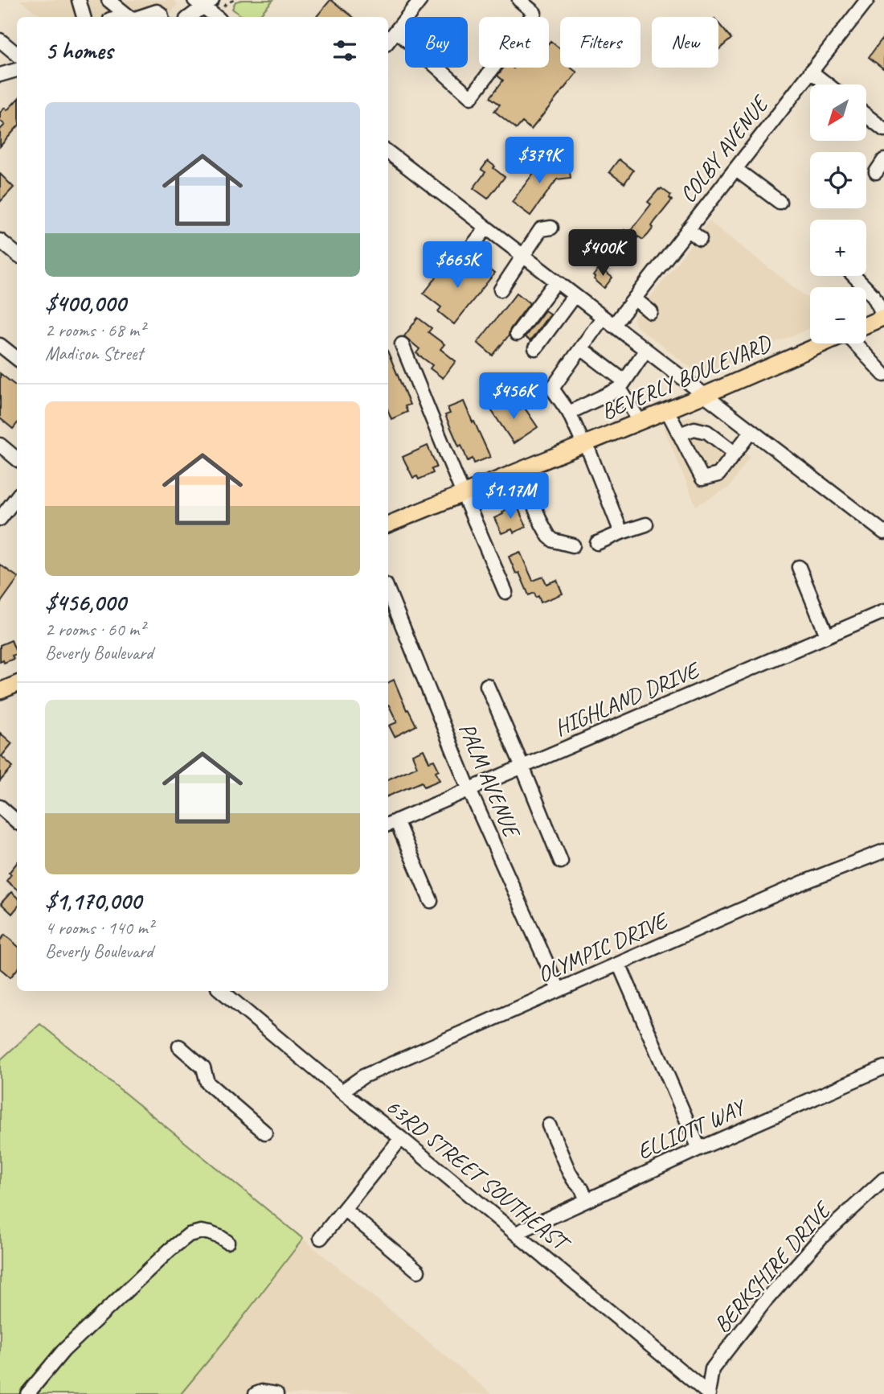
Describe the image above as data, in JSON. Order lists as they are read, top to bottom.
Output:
{
  "streets": {
    "main road": ["BEVERLY BOULEVARD"],
    "street": [
      "COLBY AVENUE",
      "HIGHLAND DRIVE",
      "PALM AVENUE",
      "OLYMPIC DRIVE",
      "ELLIOTT WAY",
      "63RD STREET SOUTHEAST",
      "BERKSHIRE DRIVE"
    ]
  },
  "crossings": [
    ["HIGHLAND DRIVE", "PALM AVENUE"],
    ["PALM AVENUE", "OLYMPIC DRIVE"],
    ["OLYMPIC DRIVE", "63RD STREET SOUTHEAST"],
    ["ELLIOTT WAY", "63RD STREET SOUTHEAST"],
    ["63RD STREET SOUTHEAST", "BERKSHIRE DRIVE"]
  ],
  "north": "bottom left",
  "page": {
    "chip": [
      "Buy",
      "Rent",
      "Filters",
      "New"
    ],
    "heading": "5 homes",
    "map_buttons": ["+", "−"],
    "list": [
      {
        "name": "$400,000",
        "note": "2 rooms · 68 m² · Madison Street"
      },
      {
        "name": "$456,000",
        "note": "2 rooms · 60 m² · Beverly Boulevard"
      },
      {
        "name": "$1,170,000",
        "note": "4 rooms · 140 m² · Beverly Boulevard"
      }
    ],
    "price": [
      "$379K",
      "$400K",
      "$665K",
      "$456K",
      "$1.17M"
    ]
  }
}
